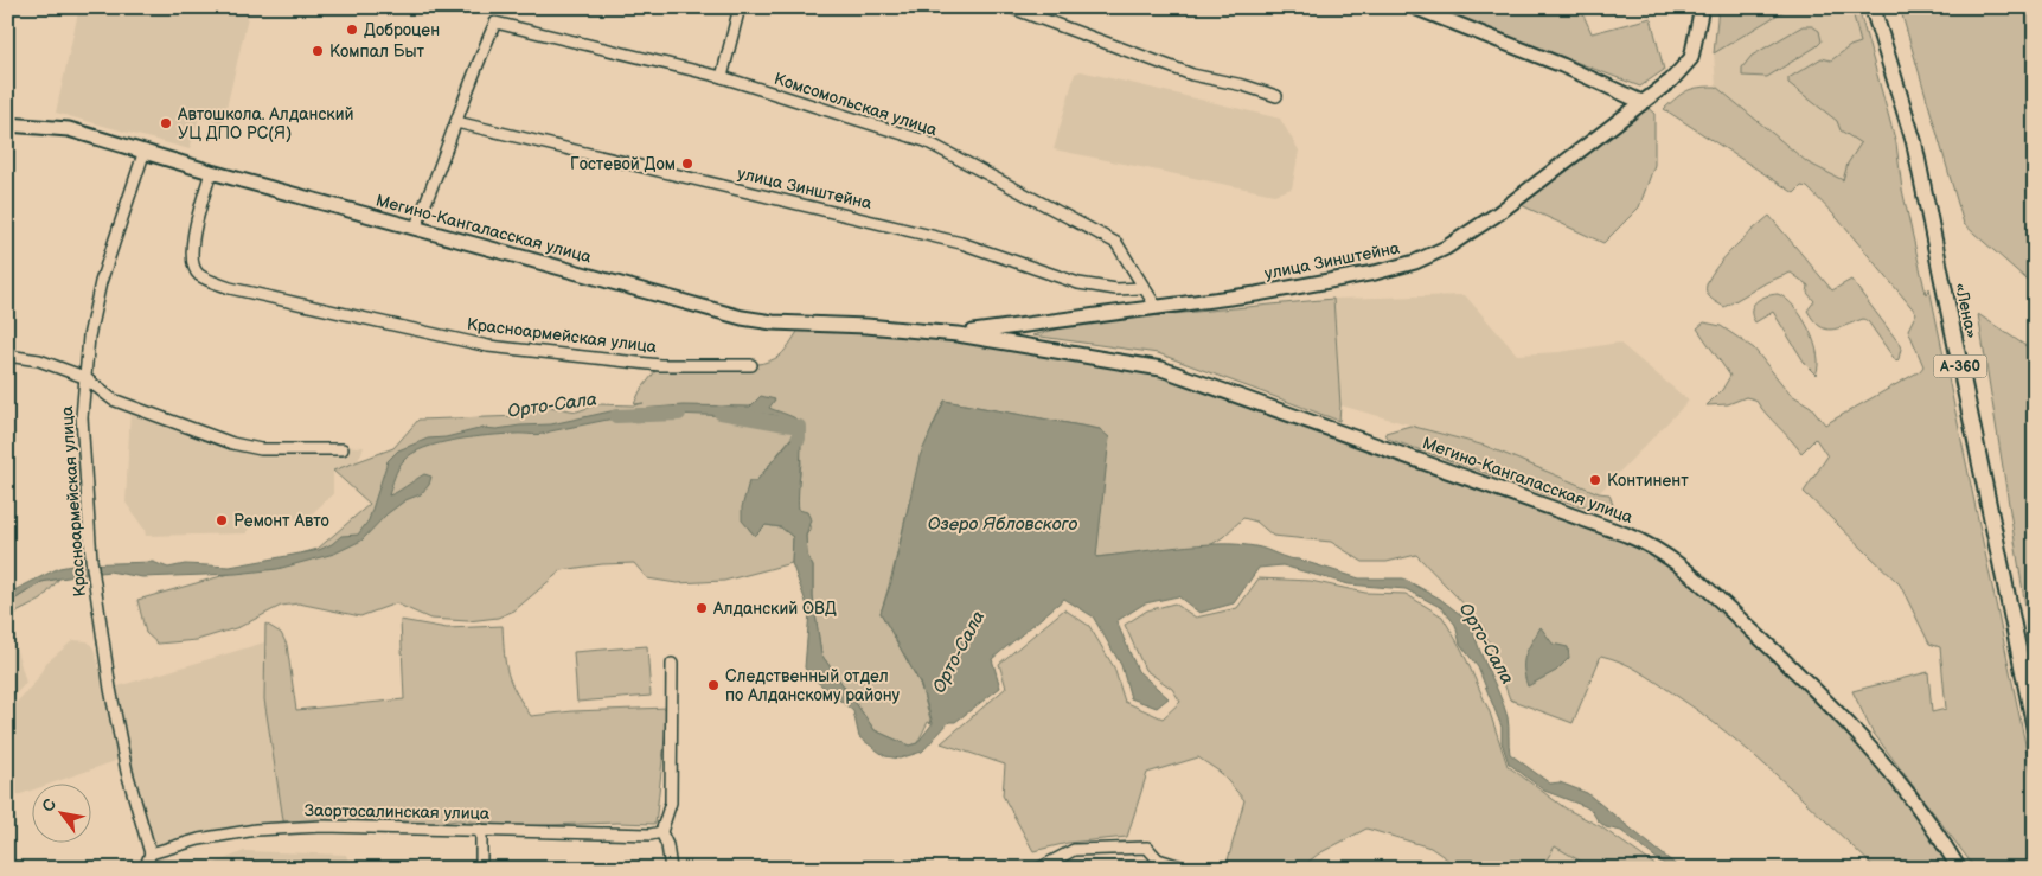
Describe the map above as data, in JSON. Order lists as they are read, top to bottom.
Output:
{
  "streets": {
    "highway": ["«Лена»", "А-360"],
    "main road": ["улица Зинштейна", "Мегино-Кангаласская улица"],
    "street": ["Комсомольская улица", "Красноармейская улица", "Заортосалинская улица"]
  },
  "crossings": [
    ["Комсомольская улица", "улица Зинштейна"],
    ["Комсомольская улица", "Мегино-Кангаласская улица"],
    ["улица Зинштейна", "Мегино-Кангаласская улица"],
    ["Мегино-Кангаласская улица", "Красноармейская улица"],
    ["Красноармейская улица", "Заортосалинская улица"]
  ],
  "water": ["Орто-Сала", "Озеро Ябловского"],
  "places": [
    "Доброцен",
    "Компал Быт",
    "Автошкола. Алданский УЦ ДПО РС(Я)",
    "Гостевой Дом",
    "Континент",
    "Ремонт Авто",
    "Алданский ОВД",
    "Следственный отдел по Алданскому району"
  ],
  "north": "top left"
}
